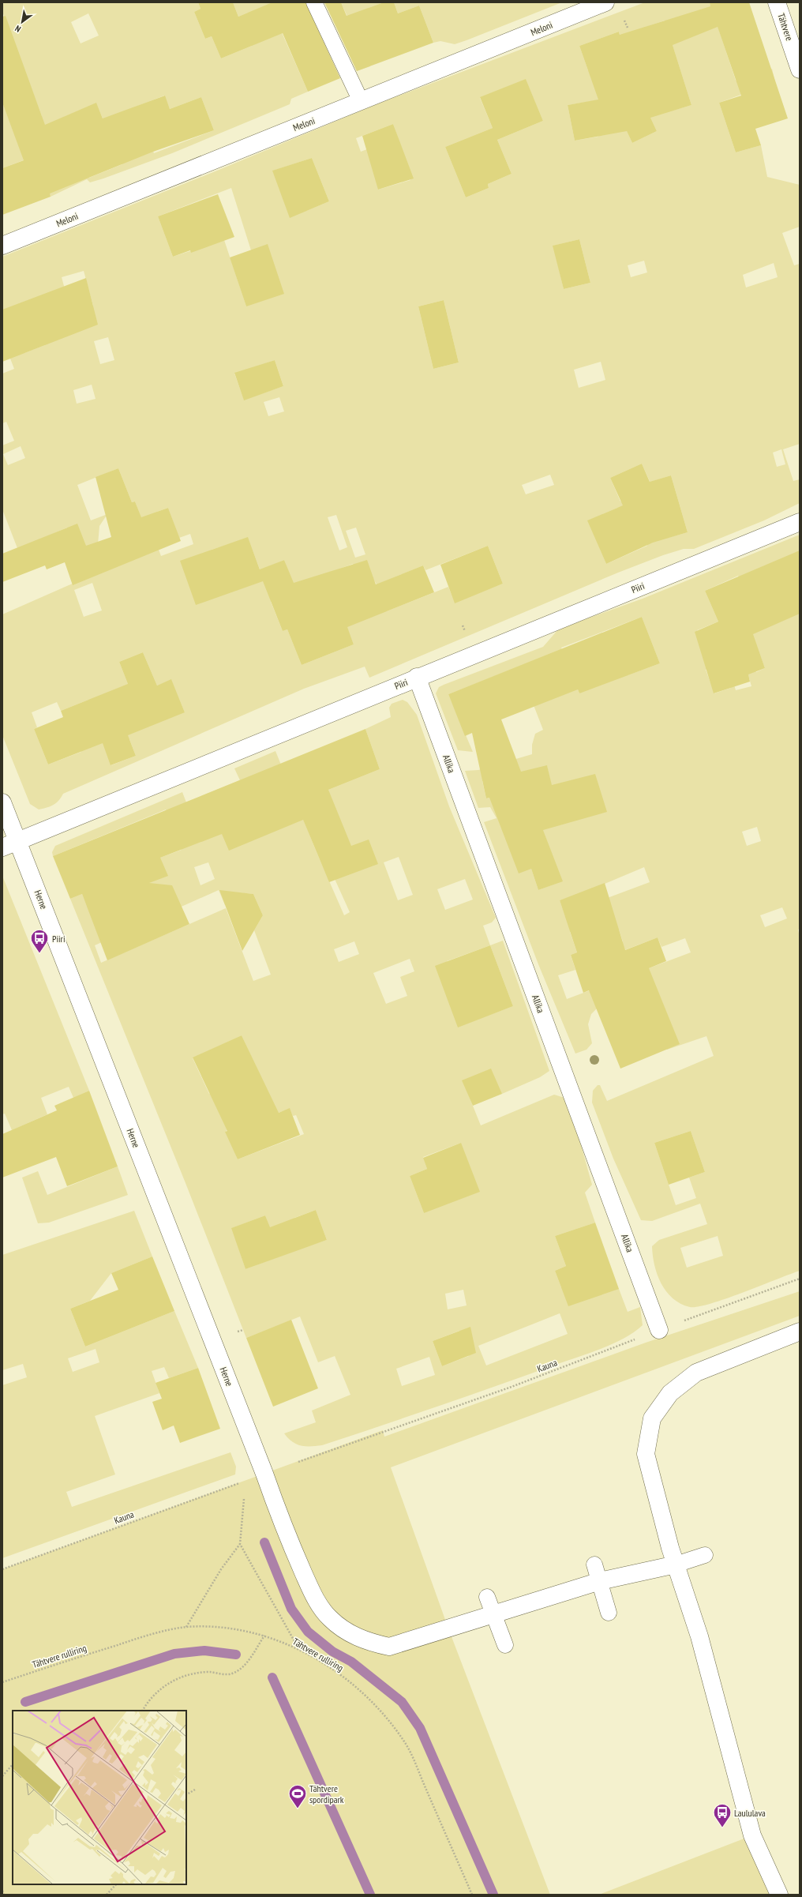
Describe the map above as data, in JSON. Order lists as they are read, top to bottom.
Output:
{
  "streets": {
    "street": [
      "Tähtvere",
      "Meloni",
      "Piiri",
      "Allika",
      "Herne"
    ],
    "path": ["Kauna", "Tähtvere rulliring"]
  },
  "crossings": [
    ["Piiri", "Allika"],
    ["Piiri", "Herne"],
    ["Allika", "Kauna"]
  ],
  "places": {
    "bus stop": ["Piiri", "Laululava"],
    "sports": ["Tähtvere spordipark"]
  },
  "north": "bottom left"
}
